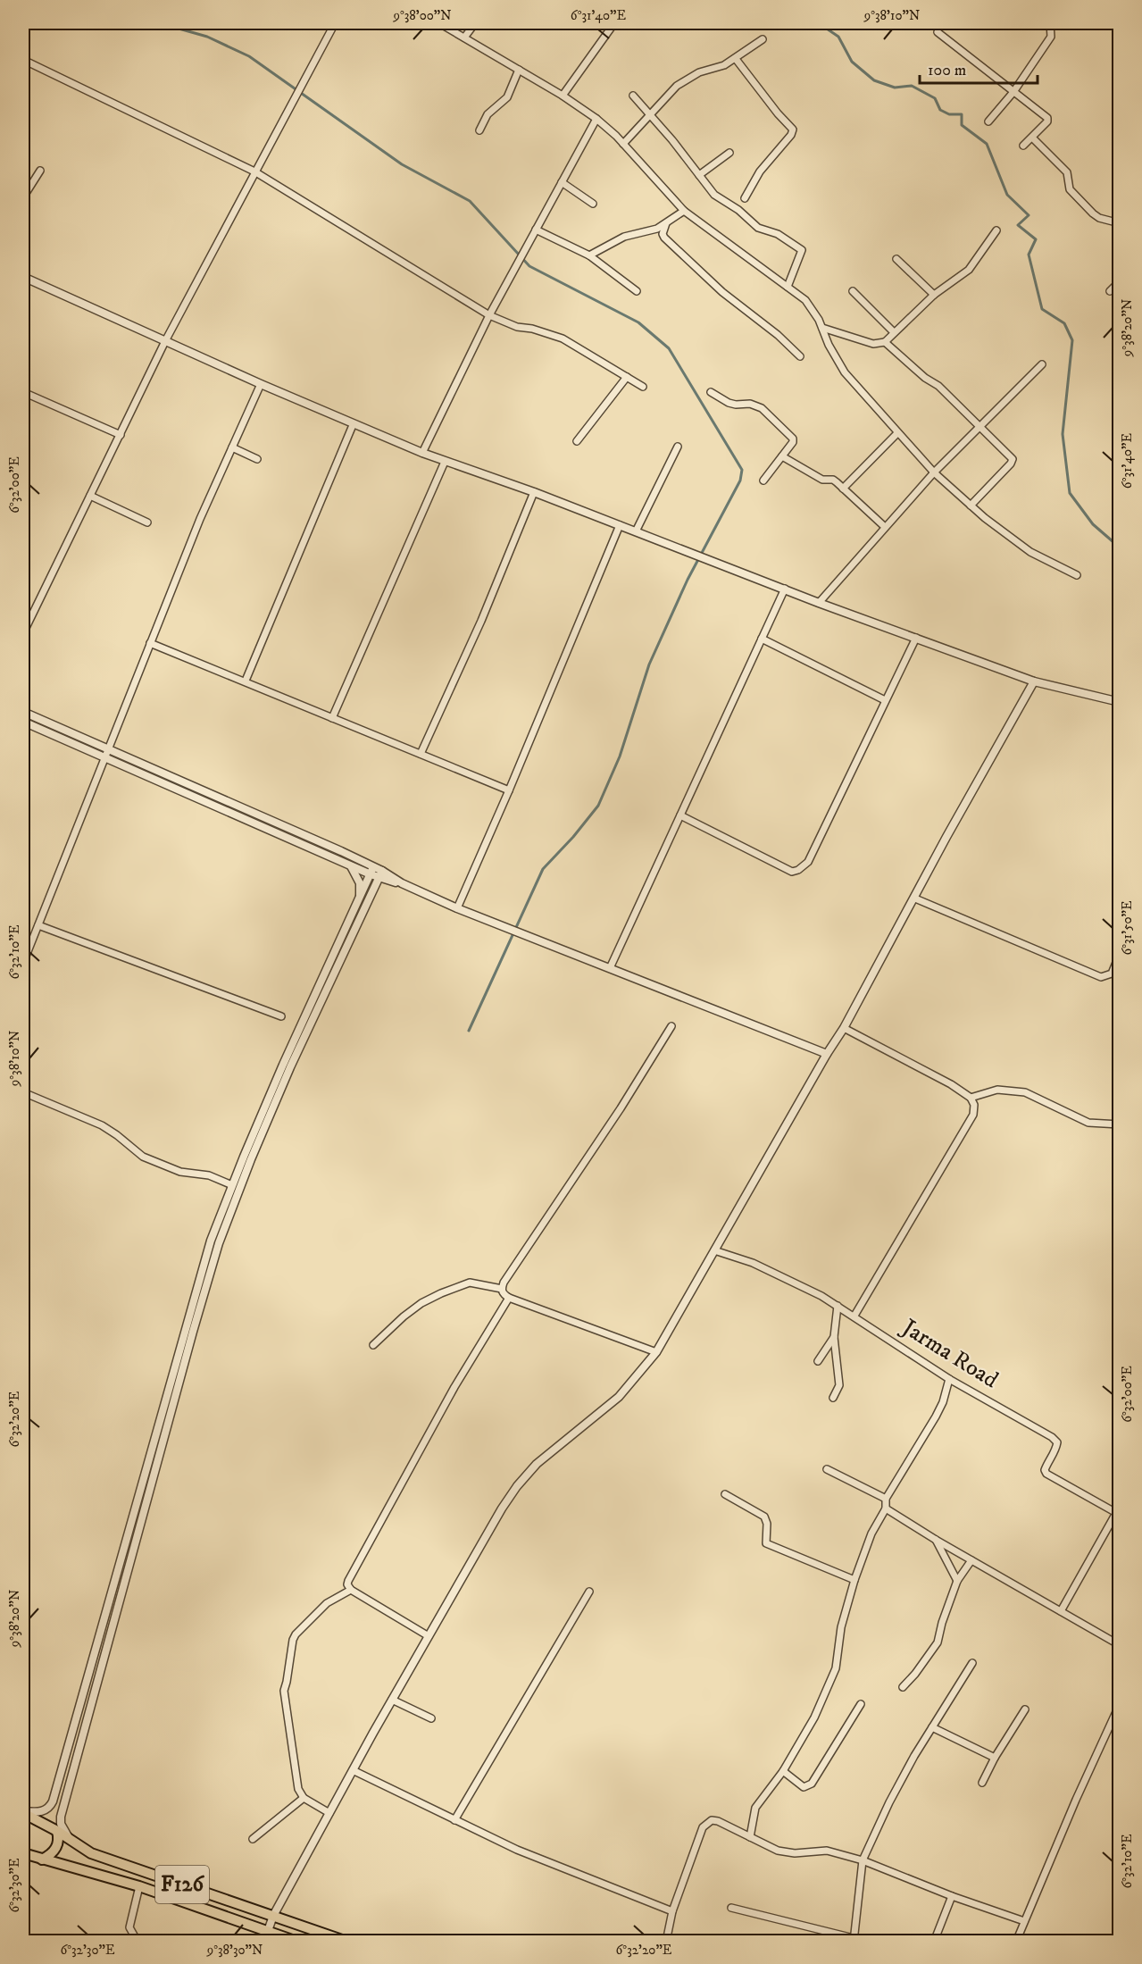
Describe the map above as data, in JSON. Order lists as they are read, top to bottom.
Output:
{
  "streets": {
    "main road": ["F126"],
    "street": ["Jarma Road"]
  },
  "scale_bar": "100 m",
  "coordinates": [
    "9°38'00\"N",
    "6°31'40\"E",
    "9°38'10\"N",
    "9°38'20\"N",
    "6°32'00\"E",
    "6°31'50\"E",
    "6°32'10\"E",
    "6°32'20\"E",
    "6°32'30\"E",
    "9°38'30\"N"
  ]
}
